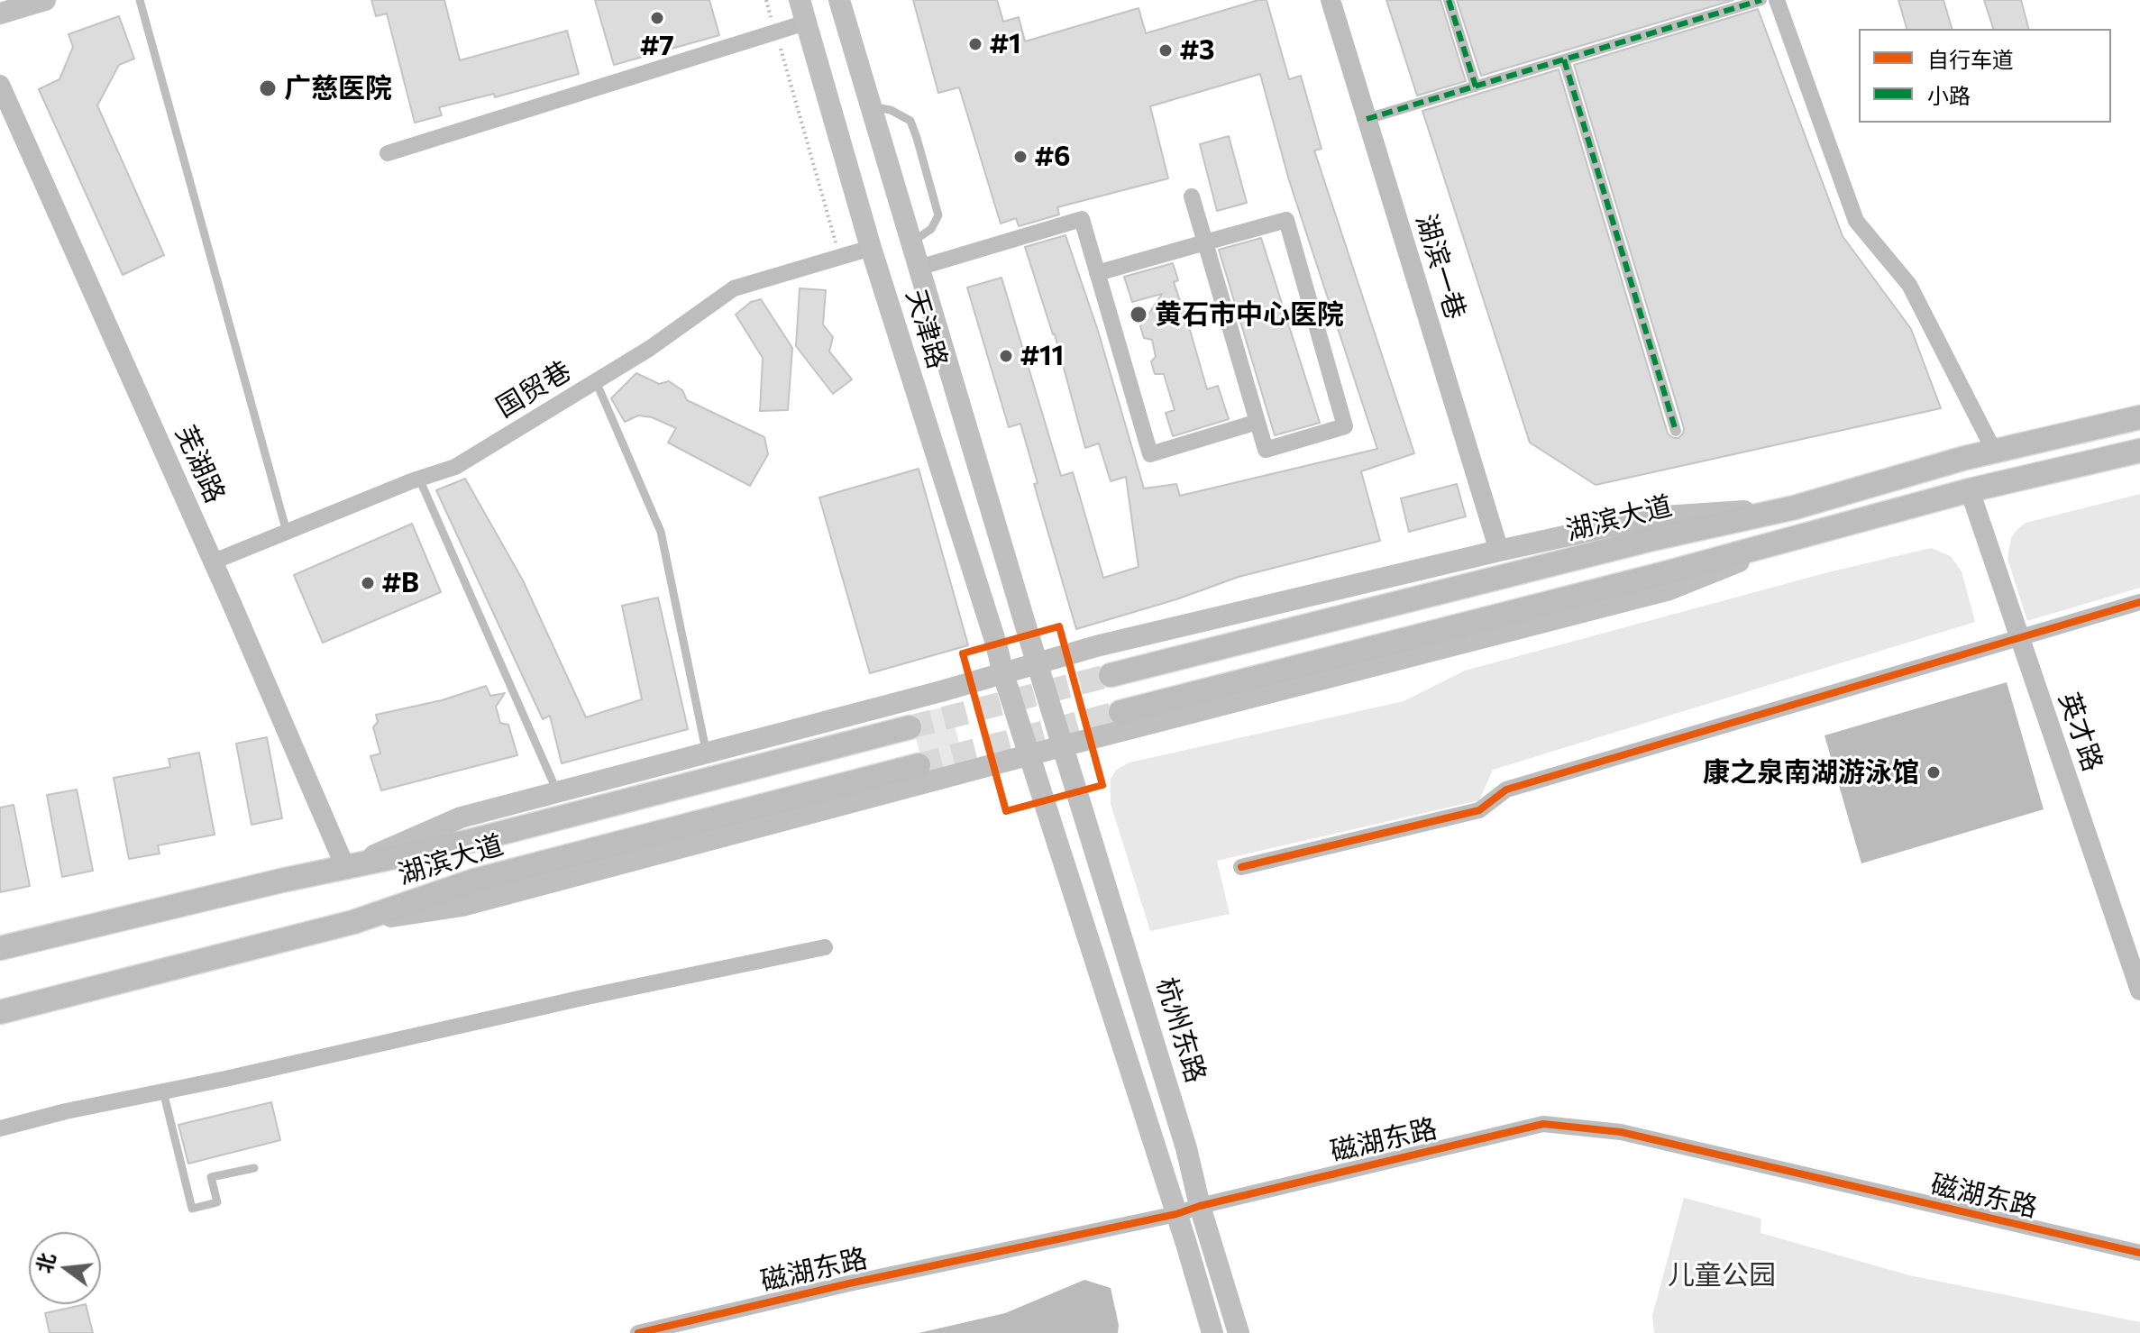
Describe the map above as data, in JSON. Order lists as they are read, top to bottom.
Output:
{
  "streets": {
    "main road": ["天津路", "湖滨大道", "杭州东路"],
    "street": [
      "湖滨一巷",
      "国贸巷",
      "芜湖路",
      "英才路",
      "磁湖东路"
    ]
  },
  "crossings": [
    ["天津路", "国贸巷"],
    ["天津路", "杭州东路"],
    ["国贸巷", "芜湖路"],
    ["芜湖路", "湖滨大道"],
    ["杭州东路", "磁湖东路"]
  ],
  "parks": ["儿童公园"],
  "places": [
    "#7",
    "#1",
    "#3",
    "广慈医院",
    "#6",
    "黄石市中心医院",
    "#11",
    "#B",
    "康之泉南湖游泳馆"
  ],
  "legend": ["自行车道", "小路"],
  "north": "left"
}
